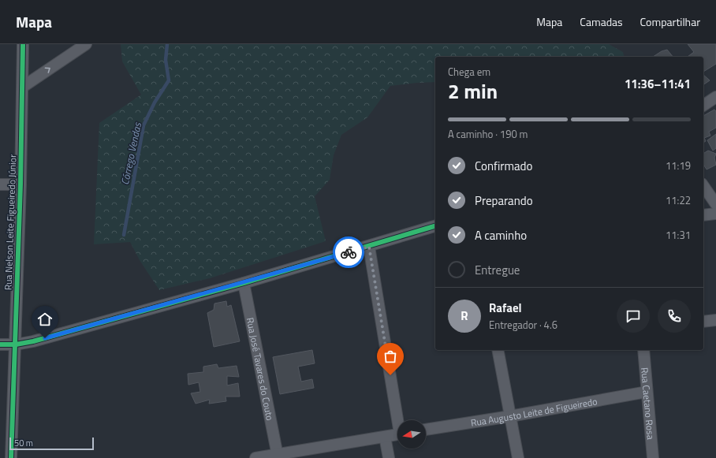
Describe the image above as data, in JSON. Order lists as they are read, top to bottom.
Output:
{
  "streets": {
    "street": [
      "Rua Nelson Leite Figueiredo Júnior",
      "Rua José Tavares do Couto",
      "Rua Caetano Rosa",
      "Rua Augusto Leite de Figueiredo"
    ]
  },
  "crossings": [
    ["Rua Caetano Rosa", "Rua Augusto Leite de Figueiredo"]
  ],
  "water": ["Córrego Vendas"],
  "scale_bar": "50 m",
  "north": "left",
  "page": {
    "header": "Mapa",
    "nav": ["Mapa", "Camadas", "Compartilhar"],
    "heading": ["2 min", "Chega em", "11:36–11:41"],
    "panel": ["Rafael", "Entregador · 4.6"],
    "bar": "A caminho · 190 m",
    "list": [
      ["Confirmado", "11:19"],
      ["Preparando", "11:22"],
      ["A caminho", "11:31"],
      "Entregue"
    ],
    "round": "R",
    "scale": "50 m"
  }
}
